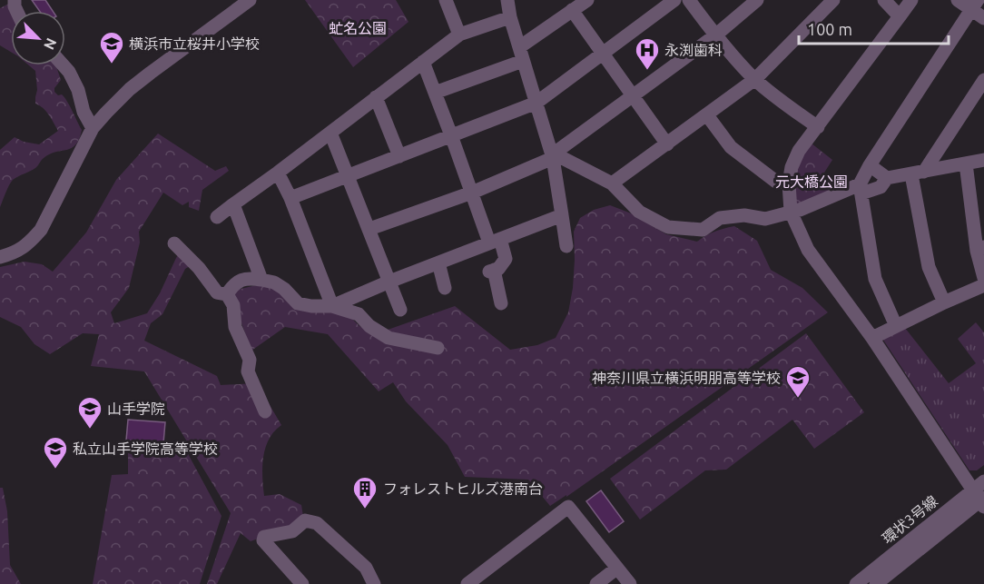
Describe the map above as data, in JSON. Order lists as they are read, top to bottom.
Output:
{
  "streets": {
    "street": ["環状3号線"]
  },
  "parks": ["虻名公園", "元大橋公園"],
  "places": {
    "school or university": [
      "横浜市立桜井小学校",
      "神奈川県立横浜明朋高等学校",
      "山手学院",
      "私立山手学院高等学校"
    ],
    "hospital": ["永渕歯科"],
    "building": ["フォレストヒルズ港南台"]
  },
  "scale_bar": "100 m",
  "north": "bottom right"
}
